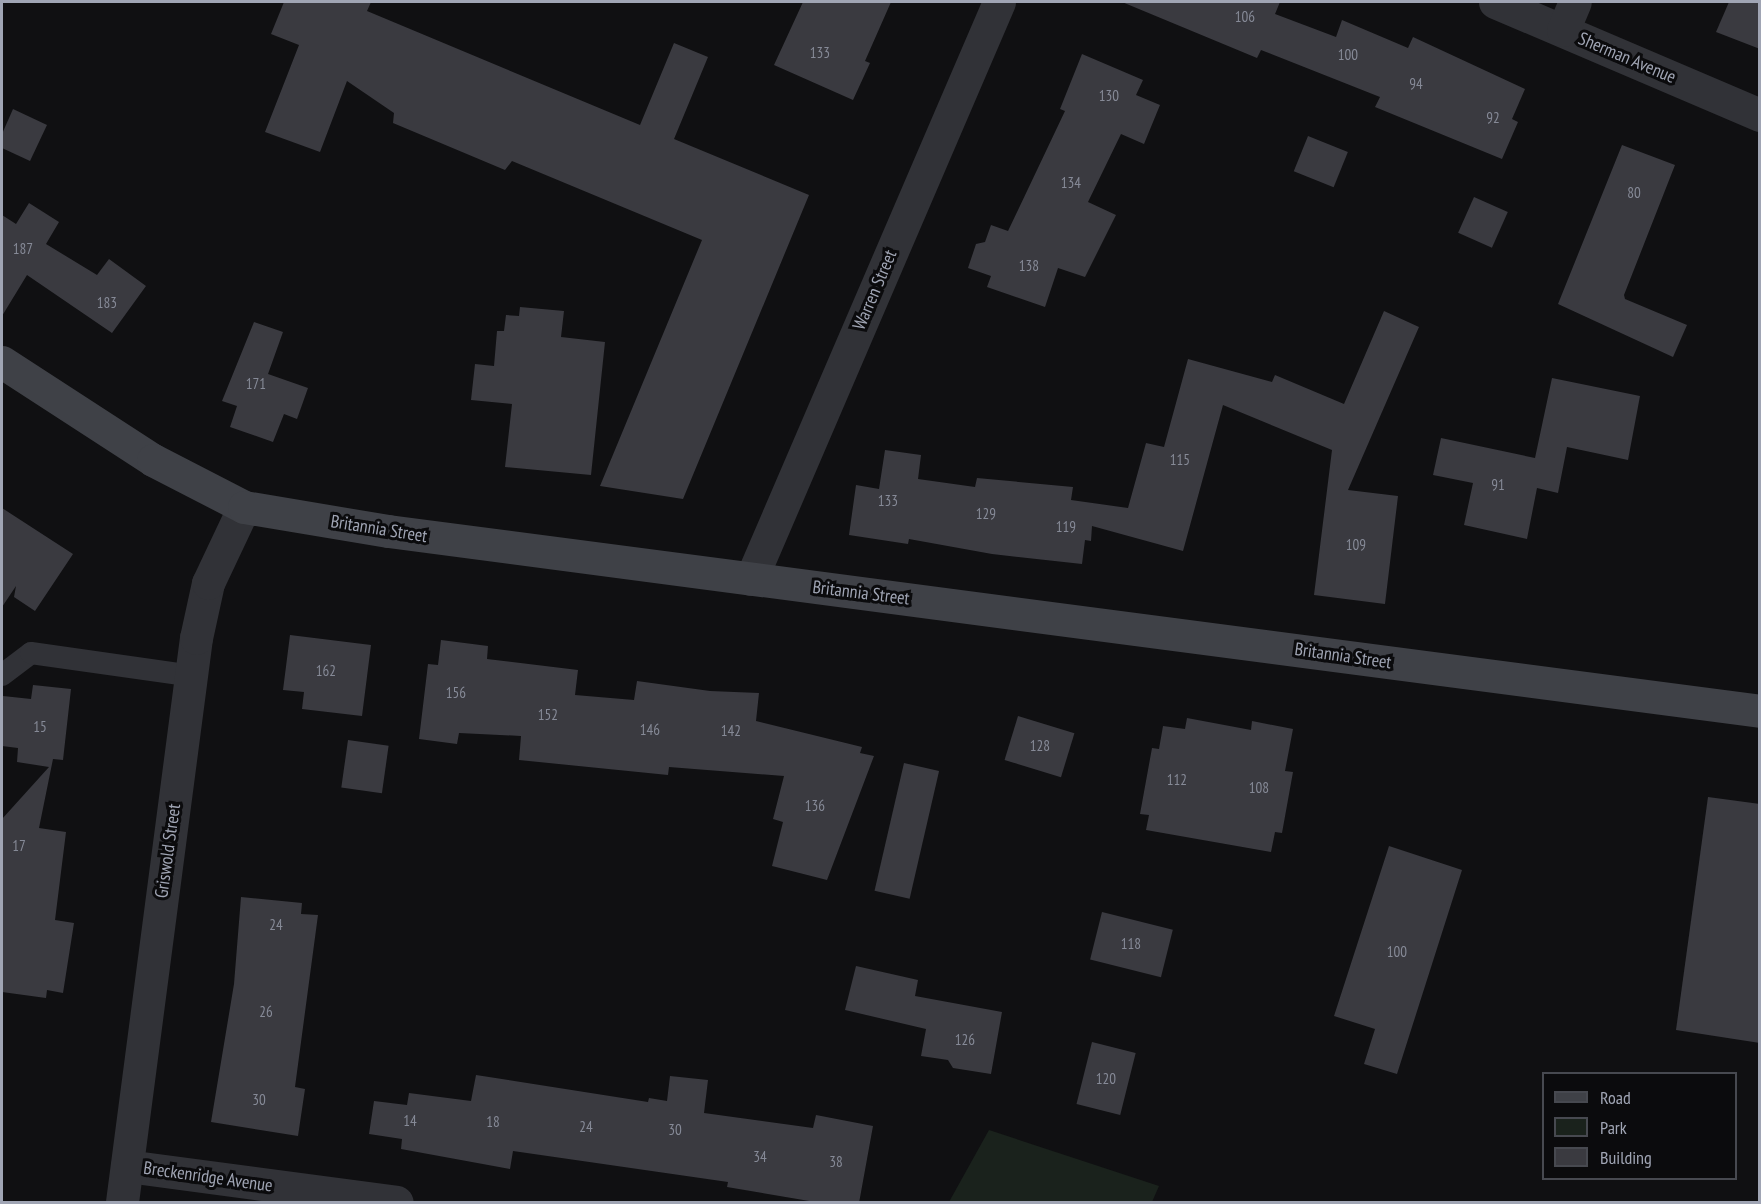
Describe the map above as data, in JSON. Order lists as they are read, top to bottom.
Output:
{
  "streets": {
    "main road": ["Britannia Street"],
    "street": [
      "Sherman Avenue",
      "Warren Street",
      "Griswold Street",
      "Breckenridge Avenue"
    ]
  },
  "crossings": [
    ["Warren Street", "Britannia Street"],
    ["Britannia Street", "Griswold Street"],
    ["Griswold Street", "Breckenridge Avenue"]
  ],
  "house_numbers": [
    "106",
    "133",
    "100",
    "94",
    "130",
    "92",
    "134",
    "80",
    "187",
    "138",
    "183",
    "171",
    "115",
    "91",
    "133",
    "129",
    "119",
    "109",
    "162",
    "156",
    "152",
    "15",
    "146",
    "142",
    "128",
    "112",
    "108",
    "136",
    "17",
    "24",
    "118",
    "100",
    "26",
    "126",
    "120",
    "30",
    "14",
    "18",
    "24",
    "30",
    "34",
    "38"
  ],
  "legend": ["Road", "Park", "Building"]
}
